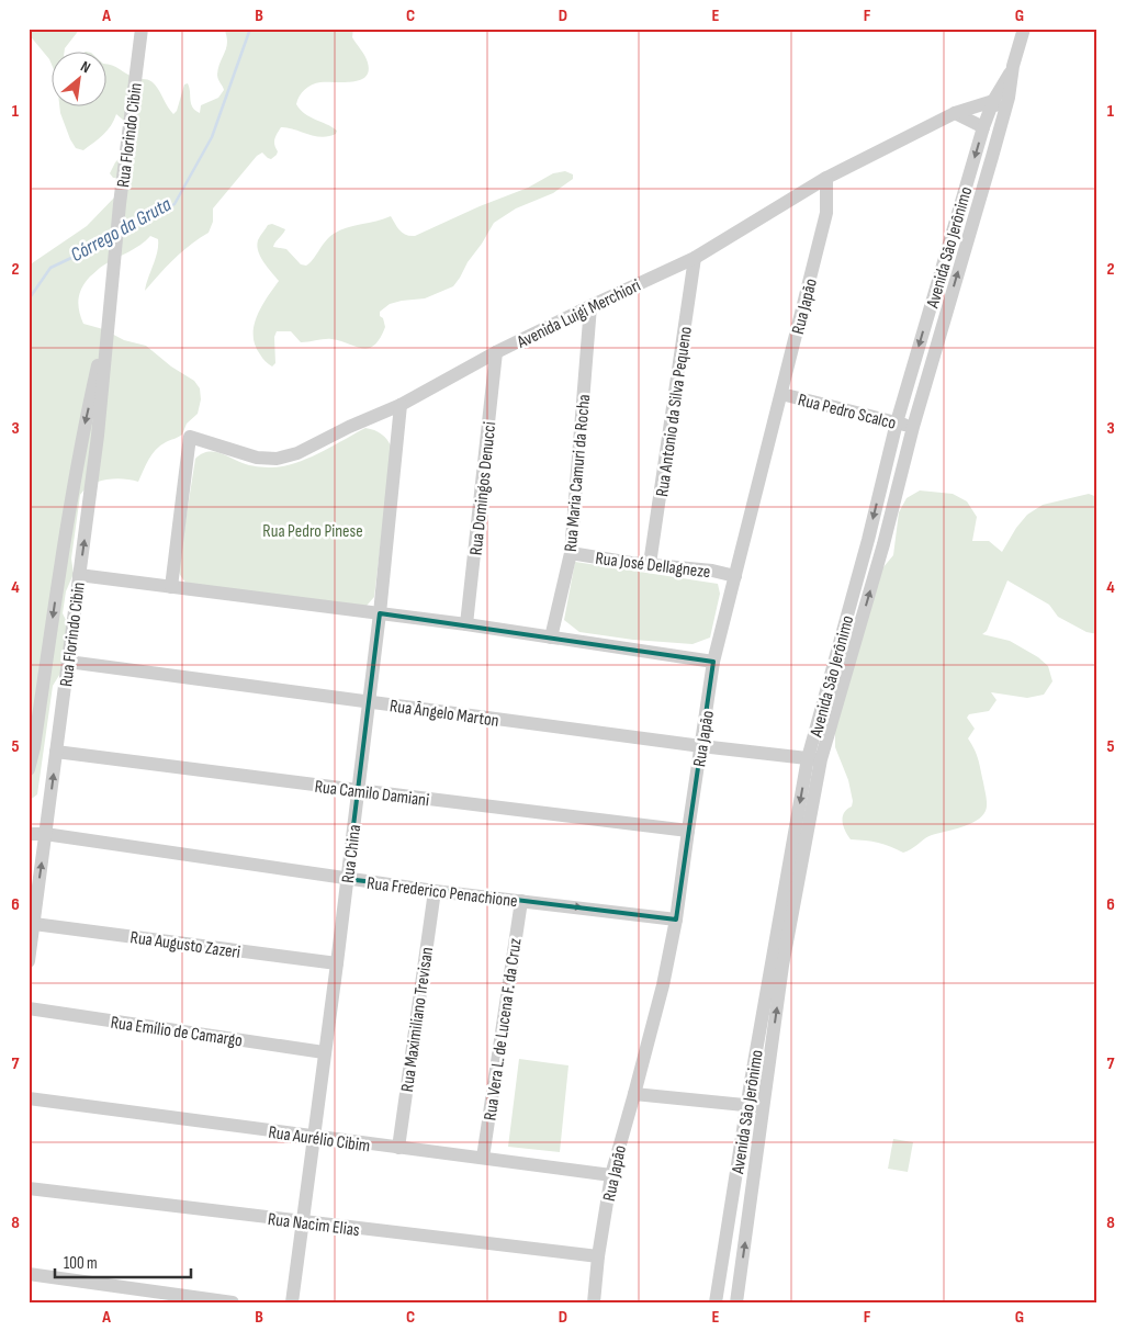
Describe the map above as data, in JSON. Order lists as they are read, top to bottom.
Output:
{
  "streets": {
    "street": [
      "Rua Florindo Cibin",
      "Avenida São Jerônimo",
      "Rua Japão",
      "Avenida Luigi Merchiori",
      "Rua Pedro Scalco",
      "Rua Antonio da Silva Pequeno",
      "Rua Maria Camuri da Rocha",
      "Rua Domingos Denucci",
      "Rua José Dellagneze",
      "Rua Ângelo Marton",
      "Rua Camilo Damiani",
      "Rua China",
      "Rua Frederico Penachione",
      "Rua Augusto Zazeri",
      "Rua Maximiliano Trevisan",
      "Rua Vera L. de Lucena F. da Cruz",
      "Rua Emílio de Camargo",
      "Rua Aurélio Cibim",
      "Rua Nacim Elias"
    ]
  },
  "crossings": [
    ["Rua Florindo Cibin", "Rua Ângelo Marton"],
    ["Rua Florindo Cibin", "Rua Camilo Damiani"],
    ["Rua Florindo Cibin", "Rua Frederico Penachione"],
    ["Rua Florindo Cibin", "Rua Augusto Zazeri"],
    ["Avenida São Jerônimo", "Avenida Luigi Merchiori"],
    ["Avenida São Jerônimo", "Rua Pedro Scalco"],
    ["Avenida São Jerônimo", "Rua Ângelo Marton"],
    ["Rua Japão", "Avenida Luigi Merchiori"],
    ["Rua Japão", "Rua Pedro Scalco"],
    ["Rua Japão", "Rua José Dellagneze"],
    ["Rua Japão", "Rua Ângelo Marton"],
    ["Rua Japão", "Rua Camilo Damiani"],
    ["Rua Japão", "Rua Frederico Penachione"],
    ["Rua Japão", "Rua Aurélio Cibim"],
    ["Rua Japão", "Rua Nacim Elias"],
    ["Avenida Luigi Merchiori", "Rua Antonio da Silva Pequeno"],
    ["Avenida Luigi Merchiori", "Rua Maria Camuri da Rocha"],
    ["Avenida Luigi Merchiori", "Rua Domingos Denucci"],
    ["Avenida Luigi Merchiori", "Rua China"],
    ["Rua Antonio da Silva Pequeno", "Rua José Dellagneze"],
    ["Rua Maria Camuri da Rocha", "Rua José Dellagneze"],
    ["Rua Ângelo Marton", "Rua China"],
    ["Rua Camilo Damiani", "Rua China"],
    ["Rua China", "Rua Frederico Penachione"],
    ["Rua China", "Rua Augusto Zazeri"],
    ["Rua China", "Rua Emílio de Camargo"],
    ["Rua China", "Rua Aurélio Cibim"],
    ["Rua China", "Rua Nacim Elias"],
    ["Rua Frederico Penachione", "Rua Maximiliano Trevisan"],
    ["Rua Frederico Penachione", "Rua Vera L. de Lucena F. da Cruz"],
    ["Rua Maximiliano Trevisan", "Rua Aurélio Cibim"],
    ["Rua Vera L. de Lucena F. da Cruz", "Rua Aurélio Cibim"]
  ],
  "water": ["Córrego da Gruta"],
  "parks": ["Rua Pedro Pinese"],
  "scale_bar": "100 m",
  "north": "top right",
  "grid": {
    "columns": [
      "A",
      "B",
      "C",
      "D",
      "E",
      "F",
      "G"
    ],
    "rows": [
      "1",
      "2",
      "3",
      "4",
      "5",
      "6",
      "7",
      "8"
    ]
  }
}
